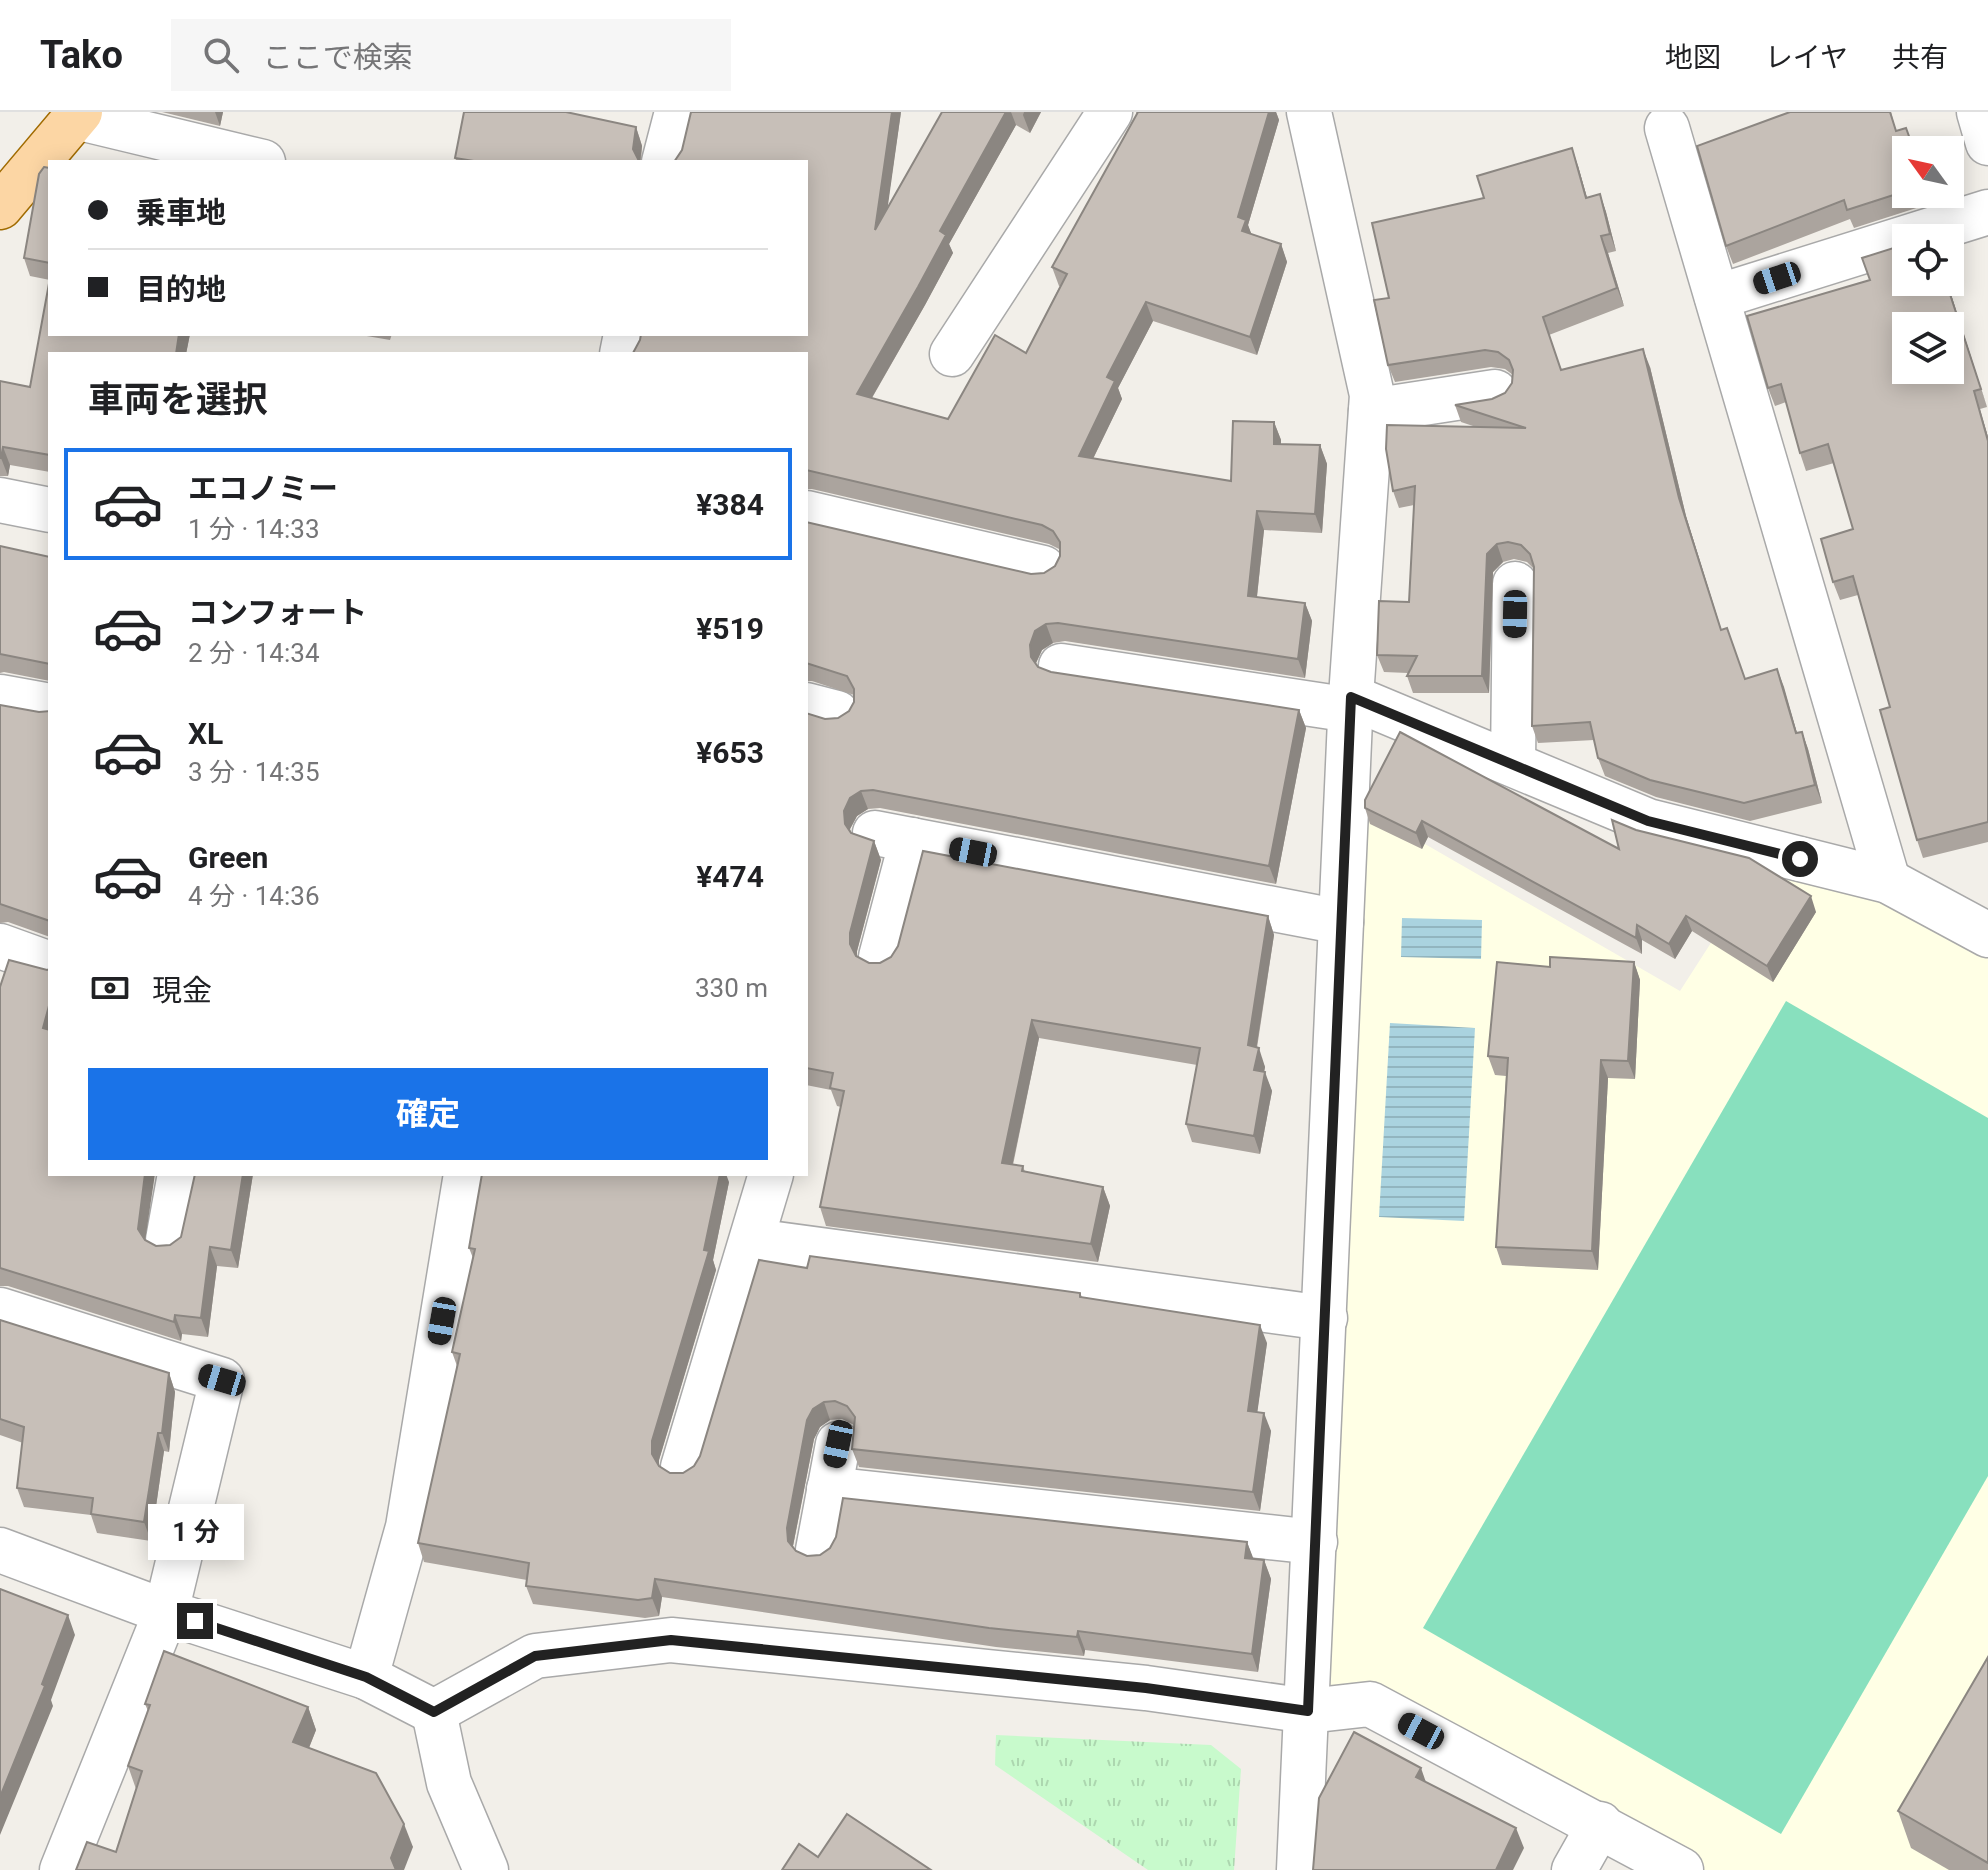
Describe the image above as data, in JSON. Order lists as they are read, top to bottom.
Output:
{
  "north": "top left",
  "page": {
    "header": "Tako",
    "search": "ここで検索",
    "nav": ["地図", "レイヤ", "共有"],
    "banner": ["乗車地", "目的地"],
    "heading": "車両を選択",
    "list": [
      {
        "name": "エコノミー",
        "note": "1 分 · 14:33",
        "value": "¥384"
      },
      {
        "name": "コンフォート",
        "note": "2 分 · 14:34",
        "value": "¥519"
      },
      {
        "name": "XL",
        "note": "3 分 · 14:35",
        "value": "¥653"
      },
      {
        "name": "Green",
        "note": "4 分 · 14:36",
        "value": "¥474"
      }
    ],
    "pay": ["現金", "330 m"],
    "buttons": "確定",
    "bubble": "1 分"
  }
}
